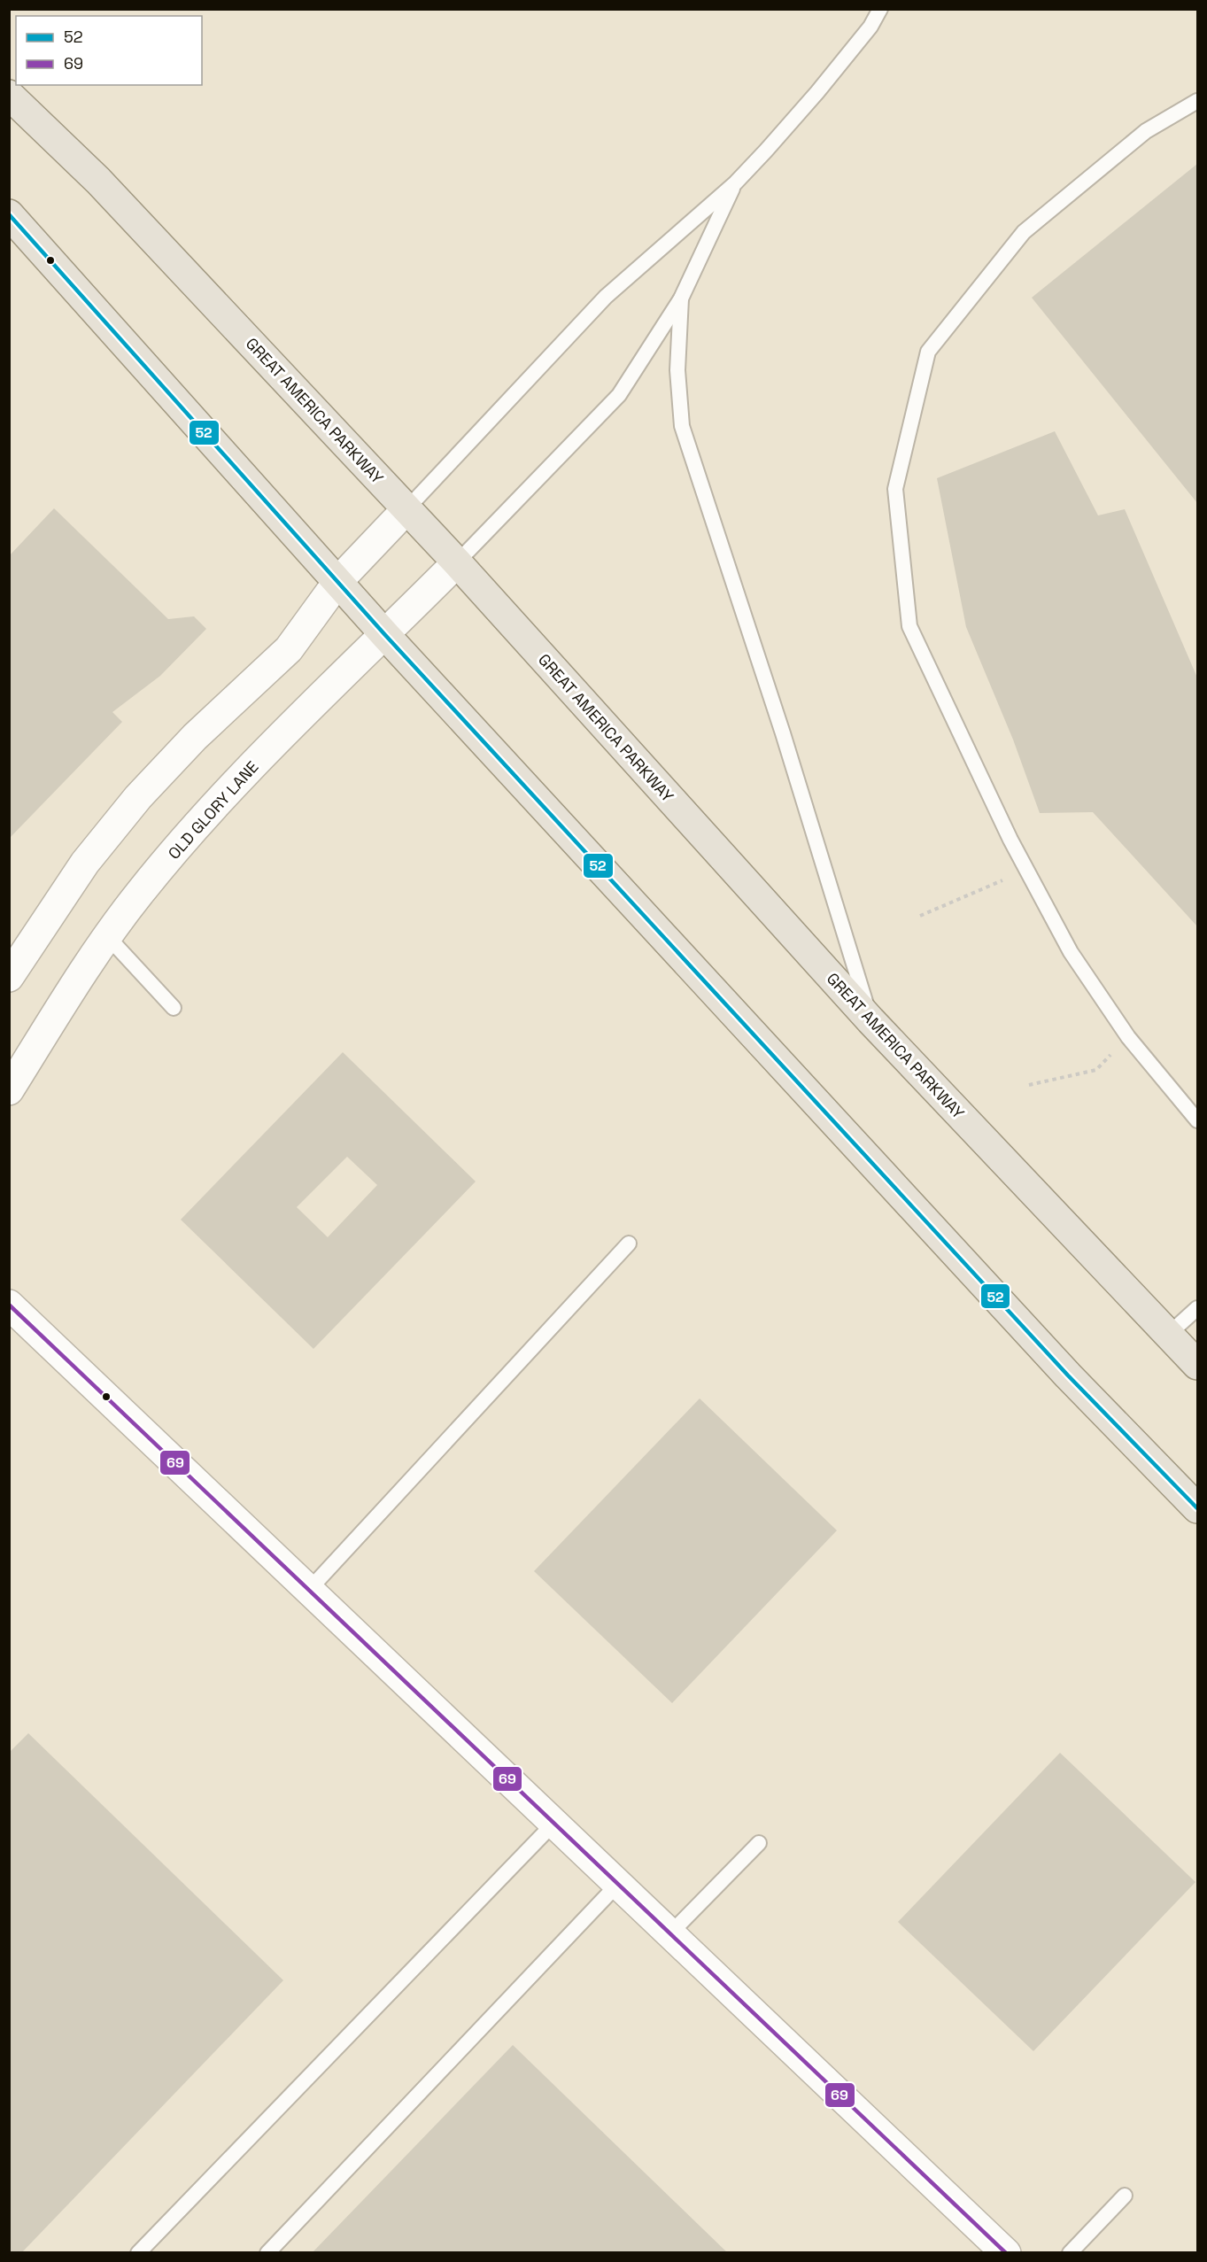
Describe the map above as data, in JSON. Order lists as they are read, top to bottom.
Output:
{
  "streets": {
    "main road": ["GREAT AMERICA PARKWAY"],
    "street": ["OLD GLORY LANE"]
  },
  "crossings": [
    ["GREAT AMERICA PARKWAY", "OLD GLORY LANE"]
  ],
  "lines": ["transit line 52", "transit line 69"],
  "legend": ["52", "69"]
}
